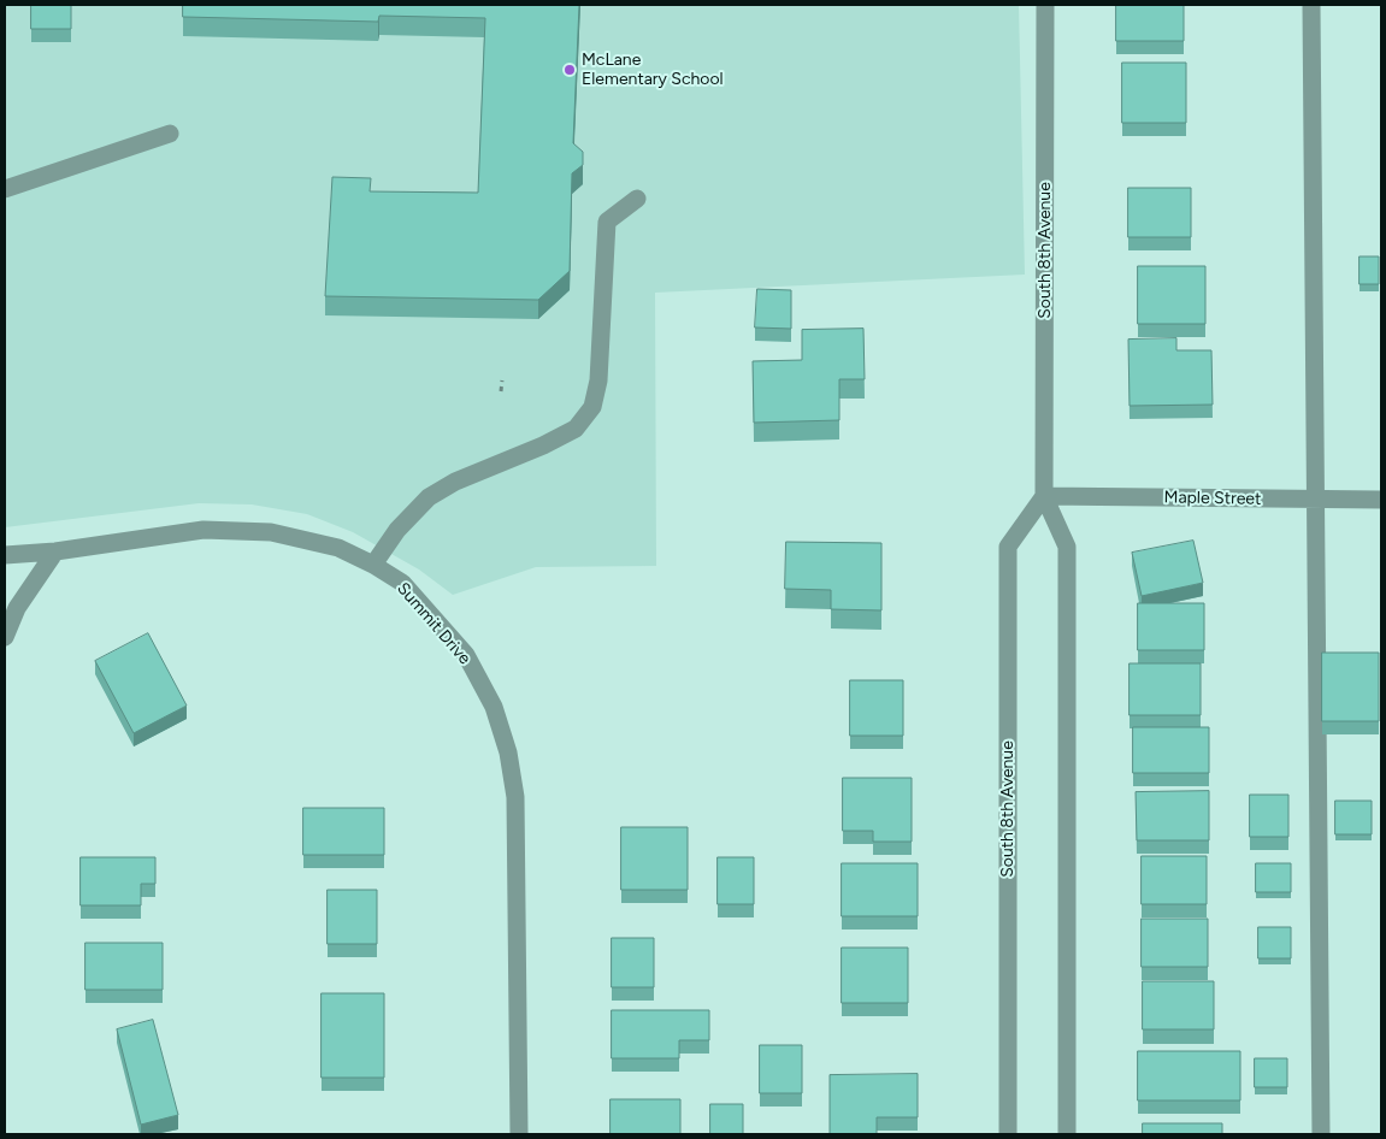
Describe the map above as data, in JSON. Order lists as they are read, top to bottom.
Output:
{
  "streets": {
    "street": ["South 8th Avenue", "Maple Street", "Summit Drive"]
  },
  "crossings": [
    ["South 8th Avenue", "Maple Street"]
  ],
  "places": ["McLane Elementary School"]
}
